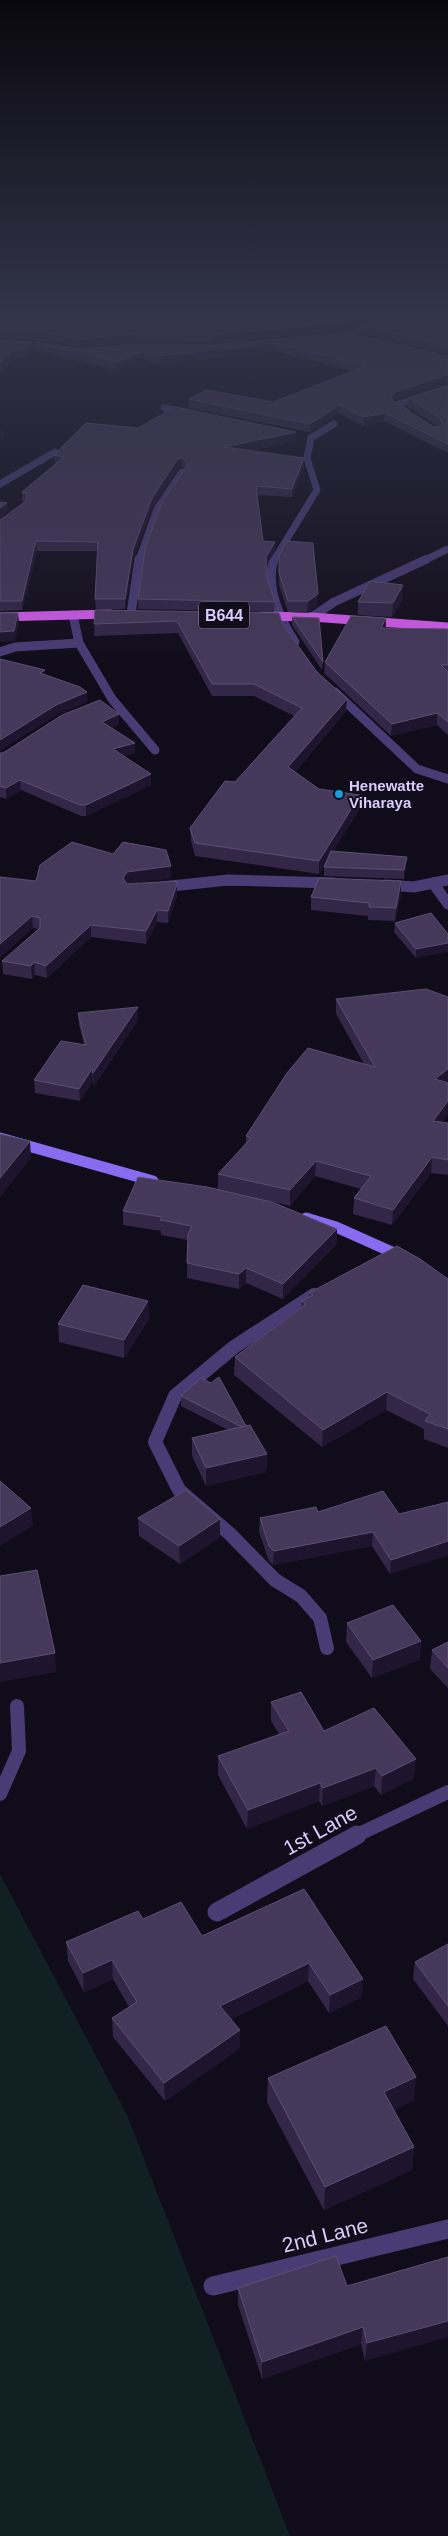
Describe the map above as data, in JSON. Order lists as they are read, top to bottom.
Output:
{
  "streets": {
    "main road": ["B644"],
    "street": ["1st Lane", "2nd Lane"]
  },
  "places": ["Henewatte Viharaya"]
}
